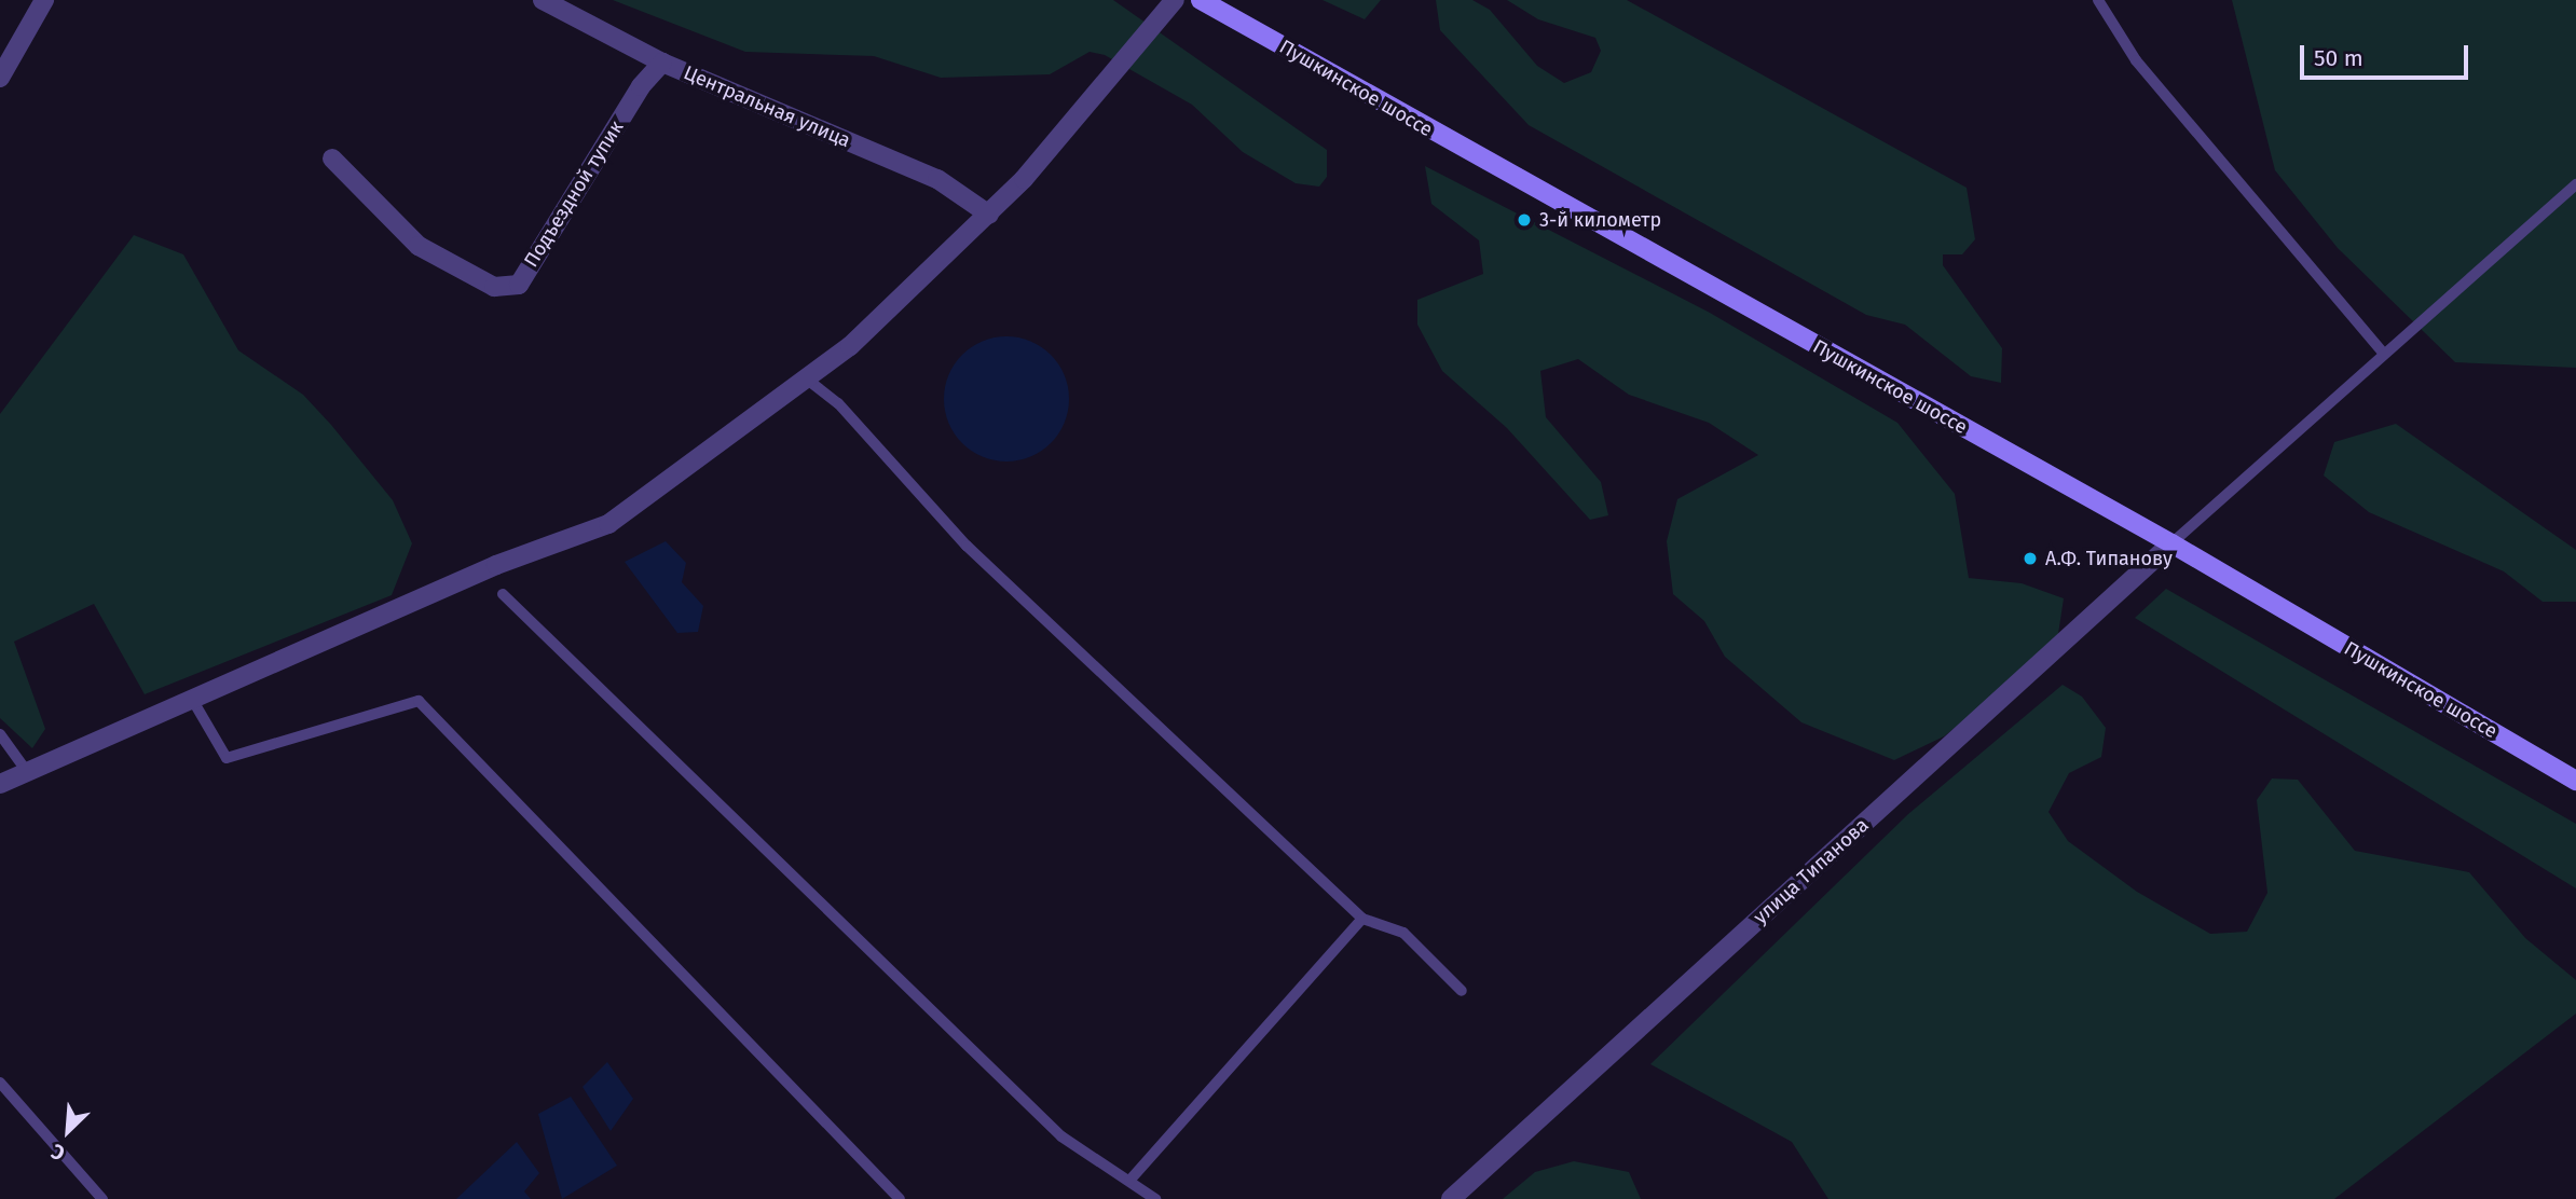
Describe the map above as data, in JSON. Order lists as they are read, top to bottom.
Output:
{
  "streets": {
    "main road": ["Пушкинское шоссе"],
    "street": ["Центральная улица", "Подъездной тупик", "улица Типанова"]
  },
  "crossings": [
    ["Пушкинское шоссе", "улица Типанова"],
    ["Центральная улица", "Подъездной тупик"]
  ],
  "places": ["3-й километр", "А.Ф. Типанову"],
  "scale_bar": "50 m",
  "north": "bottom left"
}
